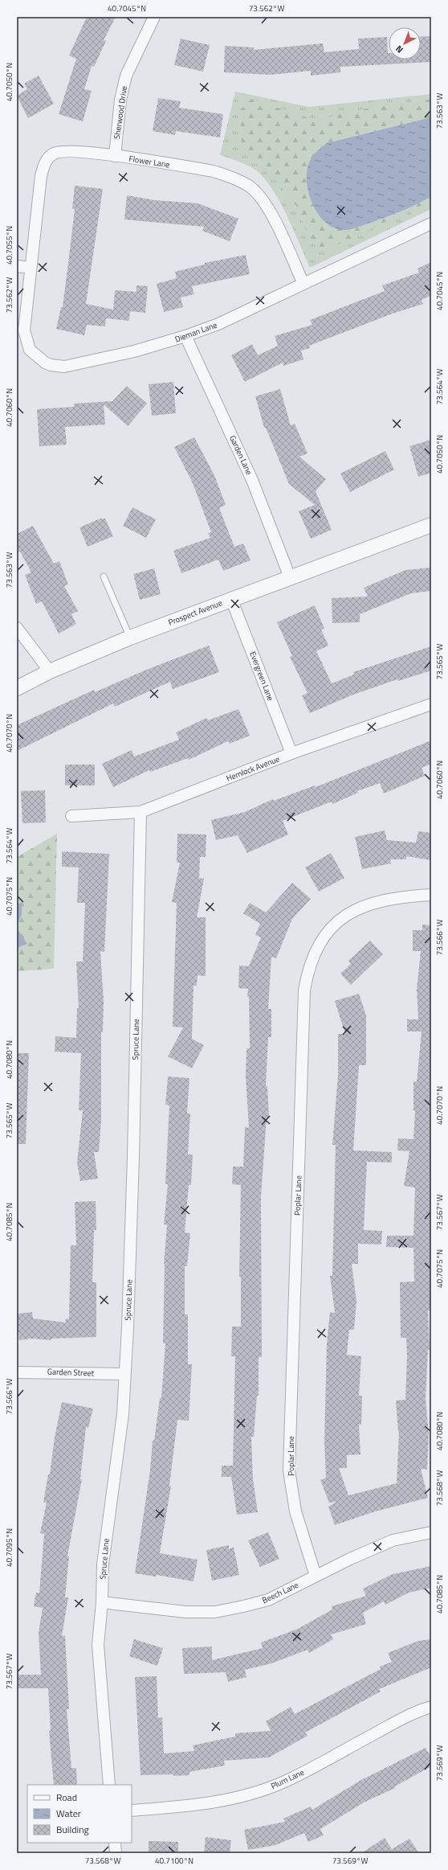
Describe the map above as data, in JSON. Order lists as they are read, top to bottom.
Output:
{
  "streets": {
    "street": [
      "Sherwood Drive",
      "Flower Lane",
      "Dieman Lane",
      "Garden Lane",
      "Prospect Avenue",
      "Evergreen Lane",
      "Hemlock Avenue",
      "Spruce Lane",
      "Poplar Lane",
      "Garden Street",
      "Beech Lane",
      "Plum Lane"
    ]
  },
  "crossings": [
    ["Sherwood Drive", "Flower Lane"],
    ["Flower Lane", "Dieman Lane"],
    ["Dieman Lane", "Garden Lane"],
    ["Garden Lane", "Prospect Avenue"],
    ["Prospect Avenue", "Evergreen Lane"],
    ["Evergreen Lane", "Hemlock Avenue"],
    ["Hemlock Avenue", "Spruce Lane"],
    ["Spruce Lane", "Garden Street"],
    ["Spruce Lane", "Beech Lane"],
    ["Poplar Lane", "Beech Lane"]
  ],
  "legend": ["Road", "Water", "Building"],
  "north": "bottom left",
  "coordinates": [
    "40.7045°N",
    "73.562°W",
    "40.7050°N",
    "73.563°W",
    "40.7055°N",
    "73.564°W",
    "40.7060°N",
    "73.565°W",
    "40.7070°N",
    "40.7075°N",
    "73.566°W",
    "40.7080°N",
    "73.567°W",
    "40.7085°N",
    "73.568°W",
    "40.7095°N",
    "73.569°W",
    "40.7100°N"
  ]
}
